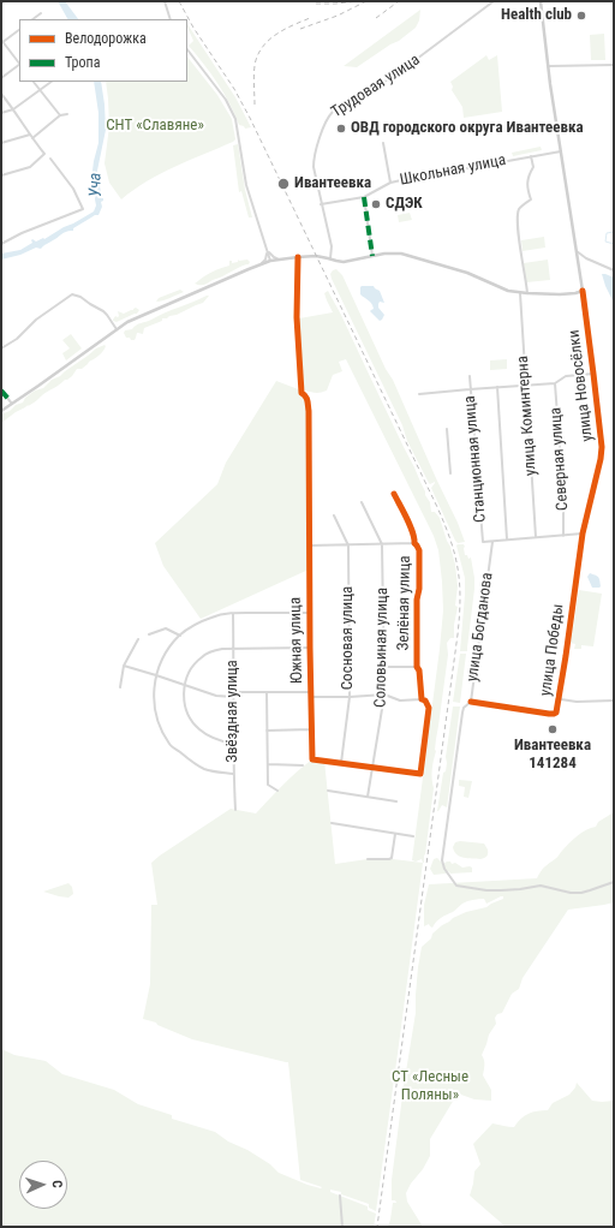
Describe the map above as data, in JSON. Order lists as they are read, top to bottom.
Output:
{
  "streets": {
    "main road": ["улица Новосёлки"],
    "street": [
      "Трудовая улица",
      "Школьная улица",
      "улица Коминтерна",
      "Станционная улица",
      "Северная улица",
      "Зелёная улица",
      "улица Богданова",
      "Сосновая улица",
      "Южная улица",
      "Соловьиная улица",
      "улица Победы",
      "Звёздная улица"
    ]
  },
  "crossings": [
    ["Трудовая улица", "Школьная улица"],
    ["Школьная улица", "улица Новосёлки"],
    ["улица Новосёлки", "улица Победы"],
    ["Станционная улица", "улица Богданова"],
    ["Зелёная улица", "Соловьиная улица"],
    ["улица Богданова", "улица Победы"],
    ["Сосновая улица", "Южная улица"]
  ],
  "water": ["Уча"],
  "parks": ["СНТ «Славяне»", "СТ «Лесные Поляны»"],
  "places": [
    "Health club",
    "ОВД городского округа Ивантеевка",
    "Ивантеевка",
    "СДЭК",
    "Ивантеевка 141284"
  ],
  "legend": ["Велодорожка", "Тропа"],
  "north": "right"
}
